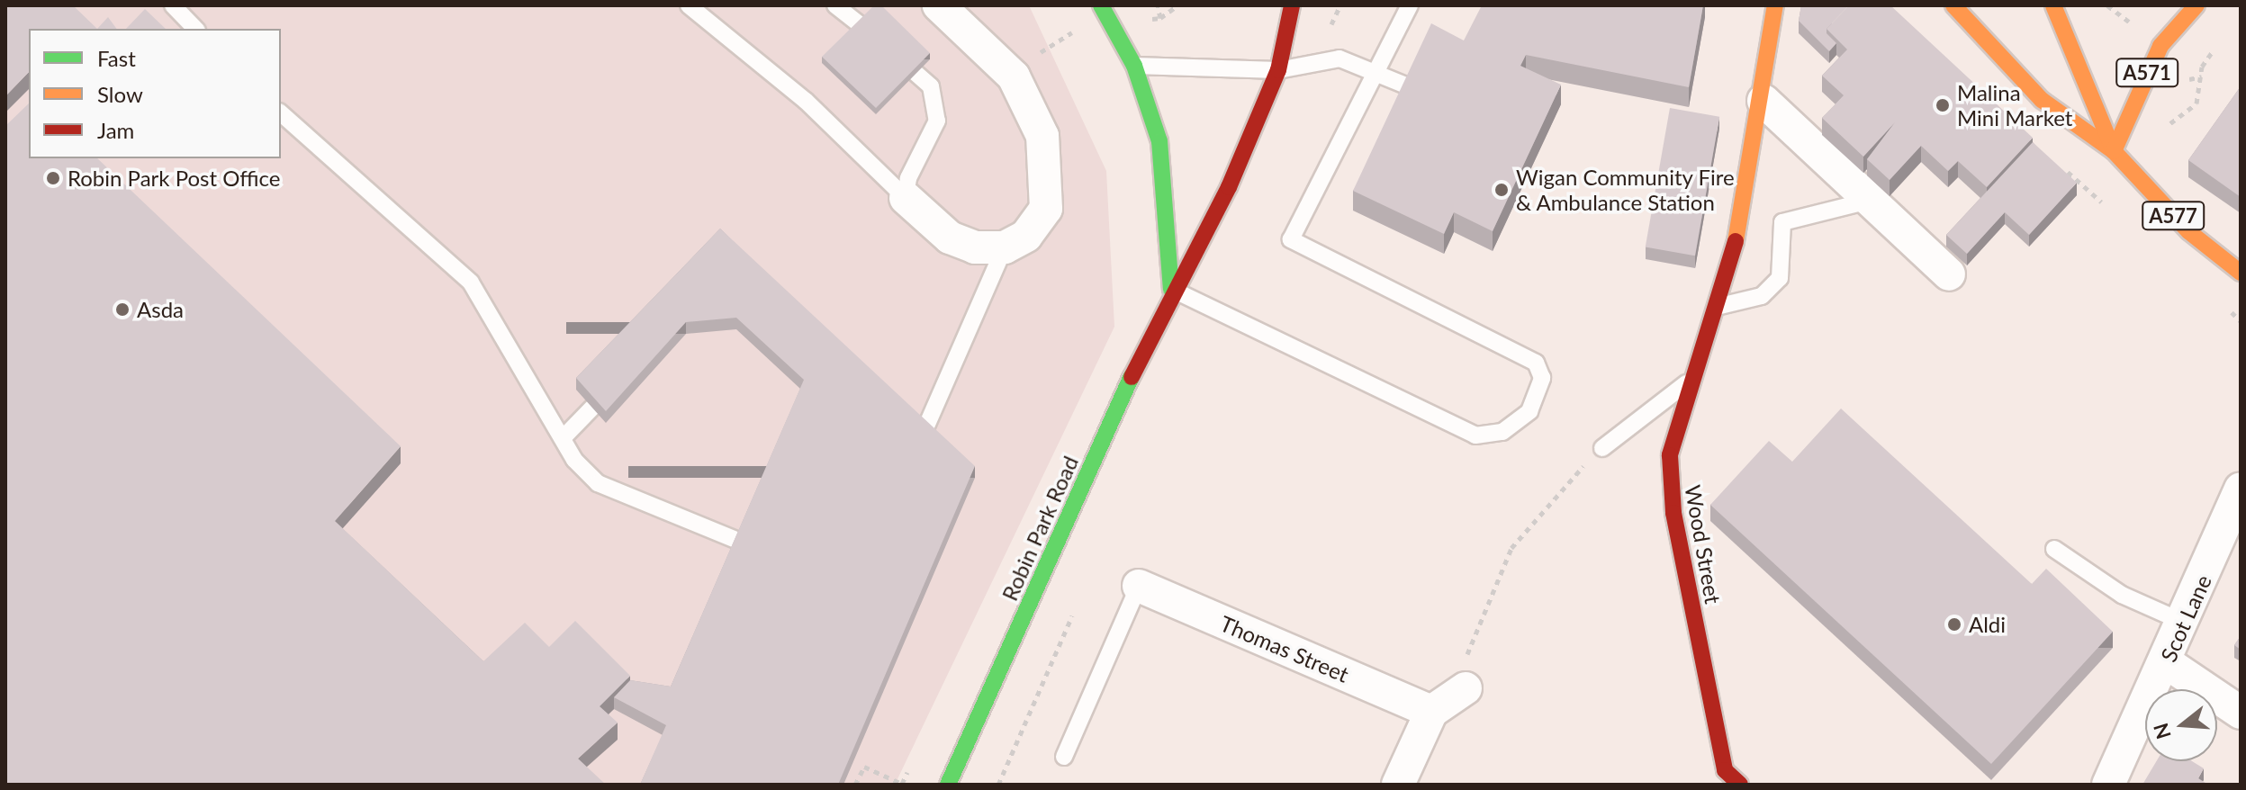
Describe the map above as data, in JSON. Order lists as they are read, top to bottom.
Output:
{
  "streets": {
    "main road": [
      "A571",
      "A577",
      "Robin Park Road",
      "Wood Street"
    ],
    "street": ["Scot Lane", "Thomas Street"]
  },
  "crossings": [
    ["A571", "A577"]
  ],
  "places": [
    "Malina Mini Market",
    "Robin Park Post Office",
    "Wigan Community Fire & Ambulance Station",
    "Asda",
    "Aldi"
  ],
  "legend": ["Fast", "Slow", "Jam"],
  "north": "left"
}
